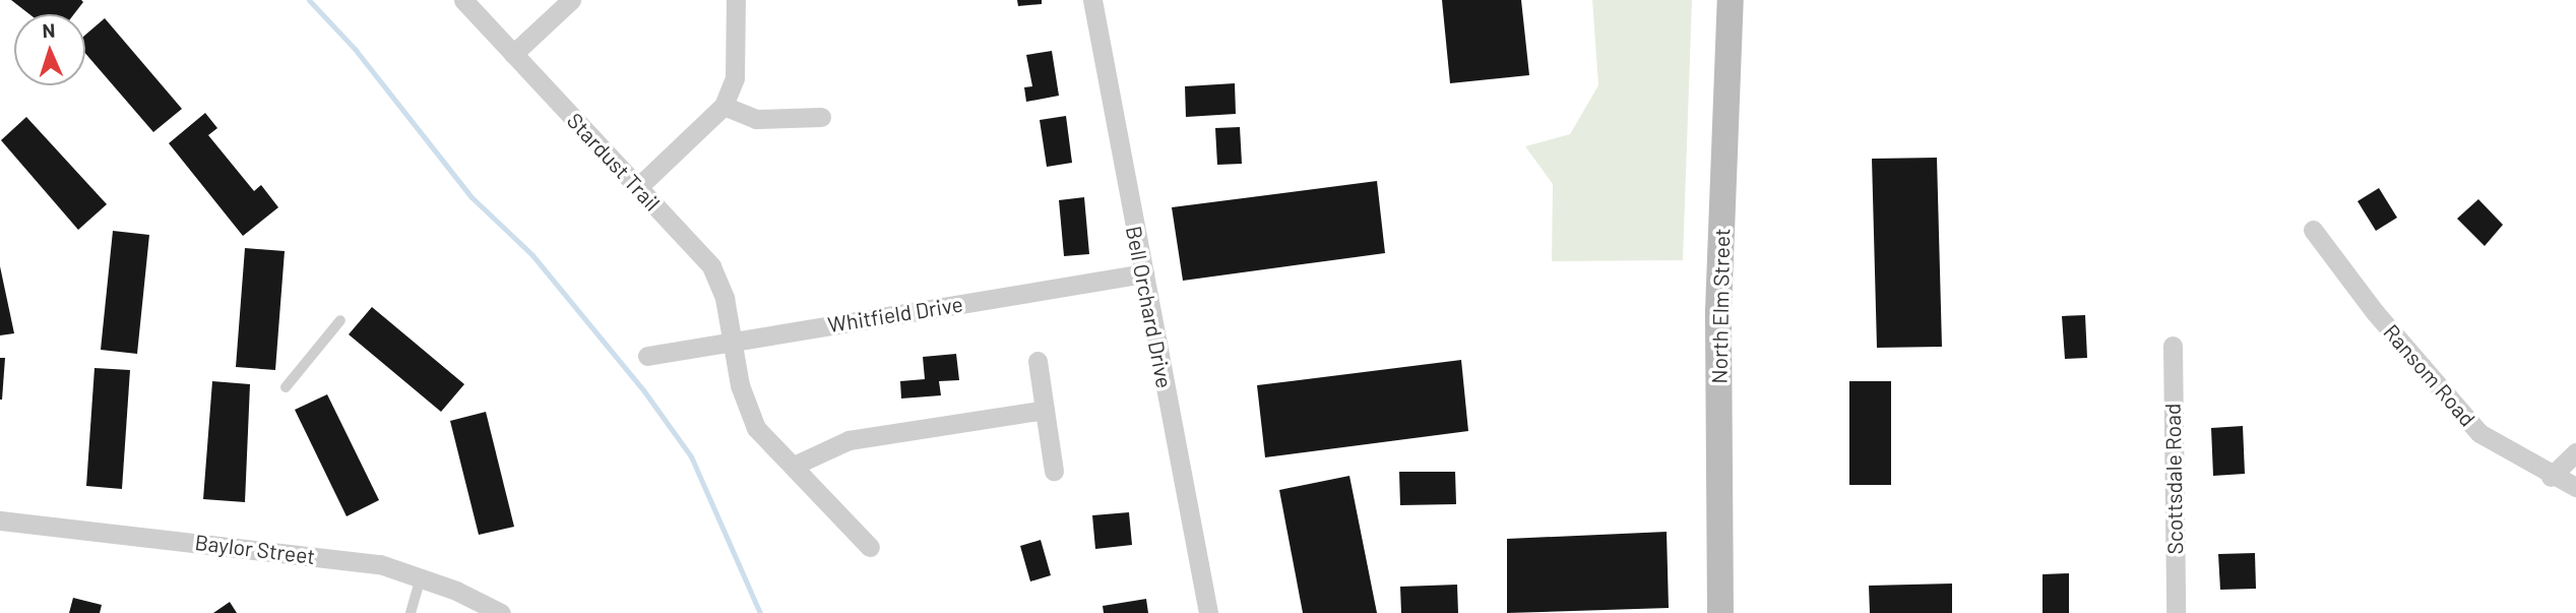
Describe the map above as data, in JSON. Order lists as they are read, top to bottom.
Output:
{
  "streets": {
    "main road": ["North Elm Street"],
    "street": [
      "Stardust Trail",
      "Bell Orchard Drive",
      "Whitfield Drive",
      "Ransom Road",
      "Scottsdale Road",
      "Baylor Street"
    ]
  },
  "crossings": [
    ["Stardust Trail", "Whitfield Drive"],
    ["Bell Orchard Drive", "Whitfield Drive"]
  ],
  "north": "top"
}
